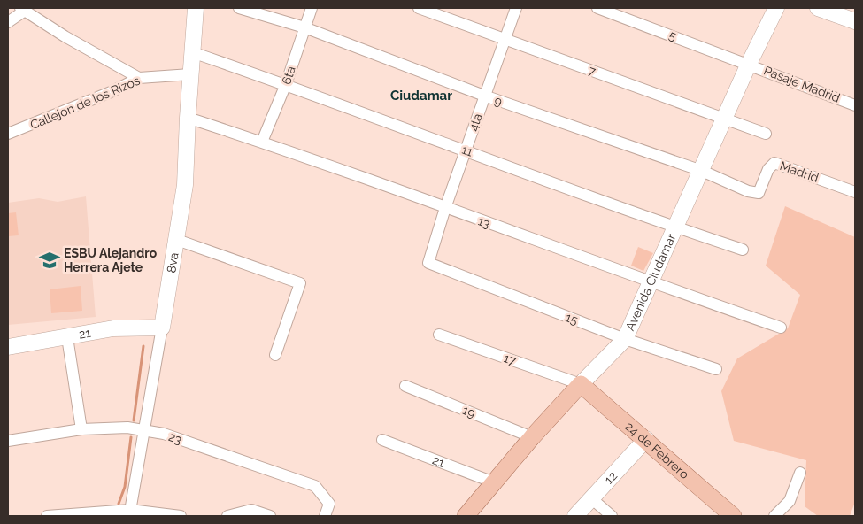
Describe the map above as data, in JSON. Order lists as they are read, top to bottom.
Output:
{
  "streets": {
    "main road": [
      "8va",
      "Avenida Ciudamar",
      "21",
      "24 de Febrero",
      "12"
    ],
    "street": [
      "5",
      "7",
      "6ta",
      "Pasaje Madrid",
      "9",
      "Callejon de los Rizos",
      "4ta",
      "11",
      "Madrid",
      "13",
      "15",
      "17",
      "19",
      "23"
    ]
  },
  "crossings": [
    ["5", "Pasaje Madrid"],
    ["5", "Avenida Ciudamar"],
    ["7", "4ta"],
    ["7", "Avenida Ciudamar"],
    ["6ta", "9"],
    ["6ta", "11"],
    ["6ta", "13"],
    ["Pasaje Madrid", "Avenida Ciudamar"],
    ["9", "4ta"],
    ["9", "Madrid"],
    ["9", "Avenida Ciudamar"],
    ["Callejon de los Rizos", "8va"],
    ["4ta", "11"],
    ["4ta", "13"],
    ["4ta", "15"],
    ["11", "8va"],
    ["11", "Avenida Ciudamar"],
    ["13", "8va"],
    ["13", "Avenida Ciudamar"],
    ["8va", "21"],
    ["8va", "23"],
    ["Avenida Ciudamar", "15"],
    ["Avenida Ciudamar", "21"],
    ["Avenida Ciudamar", "17"],
    ["Avenida Ciudamar", "19"],
    ["Avenida Ciudamar", "24 de Febrero"],
    ["17", "24 de Febrero"],
    ["24 de Febrero", "12"]
  ],
  "districts": ["Ciudamar"],
  "places": {
    "school or university": ["ESBU Alejandro Herrera Ajete"]
  }
}
